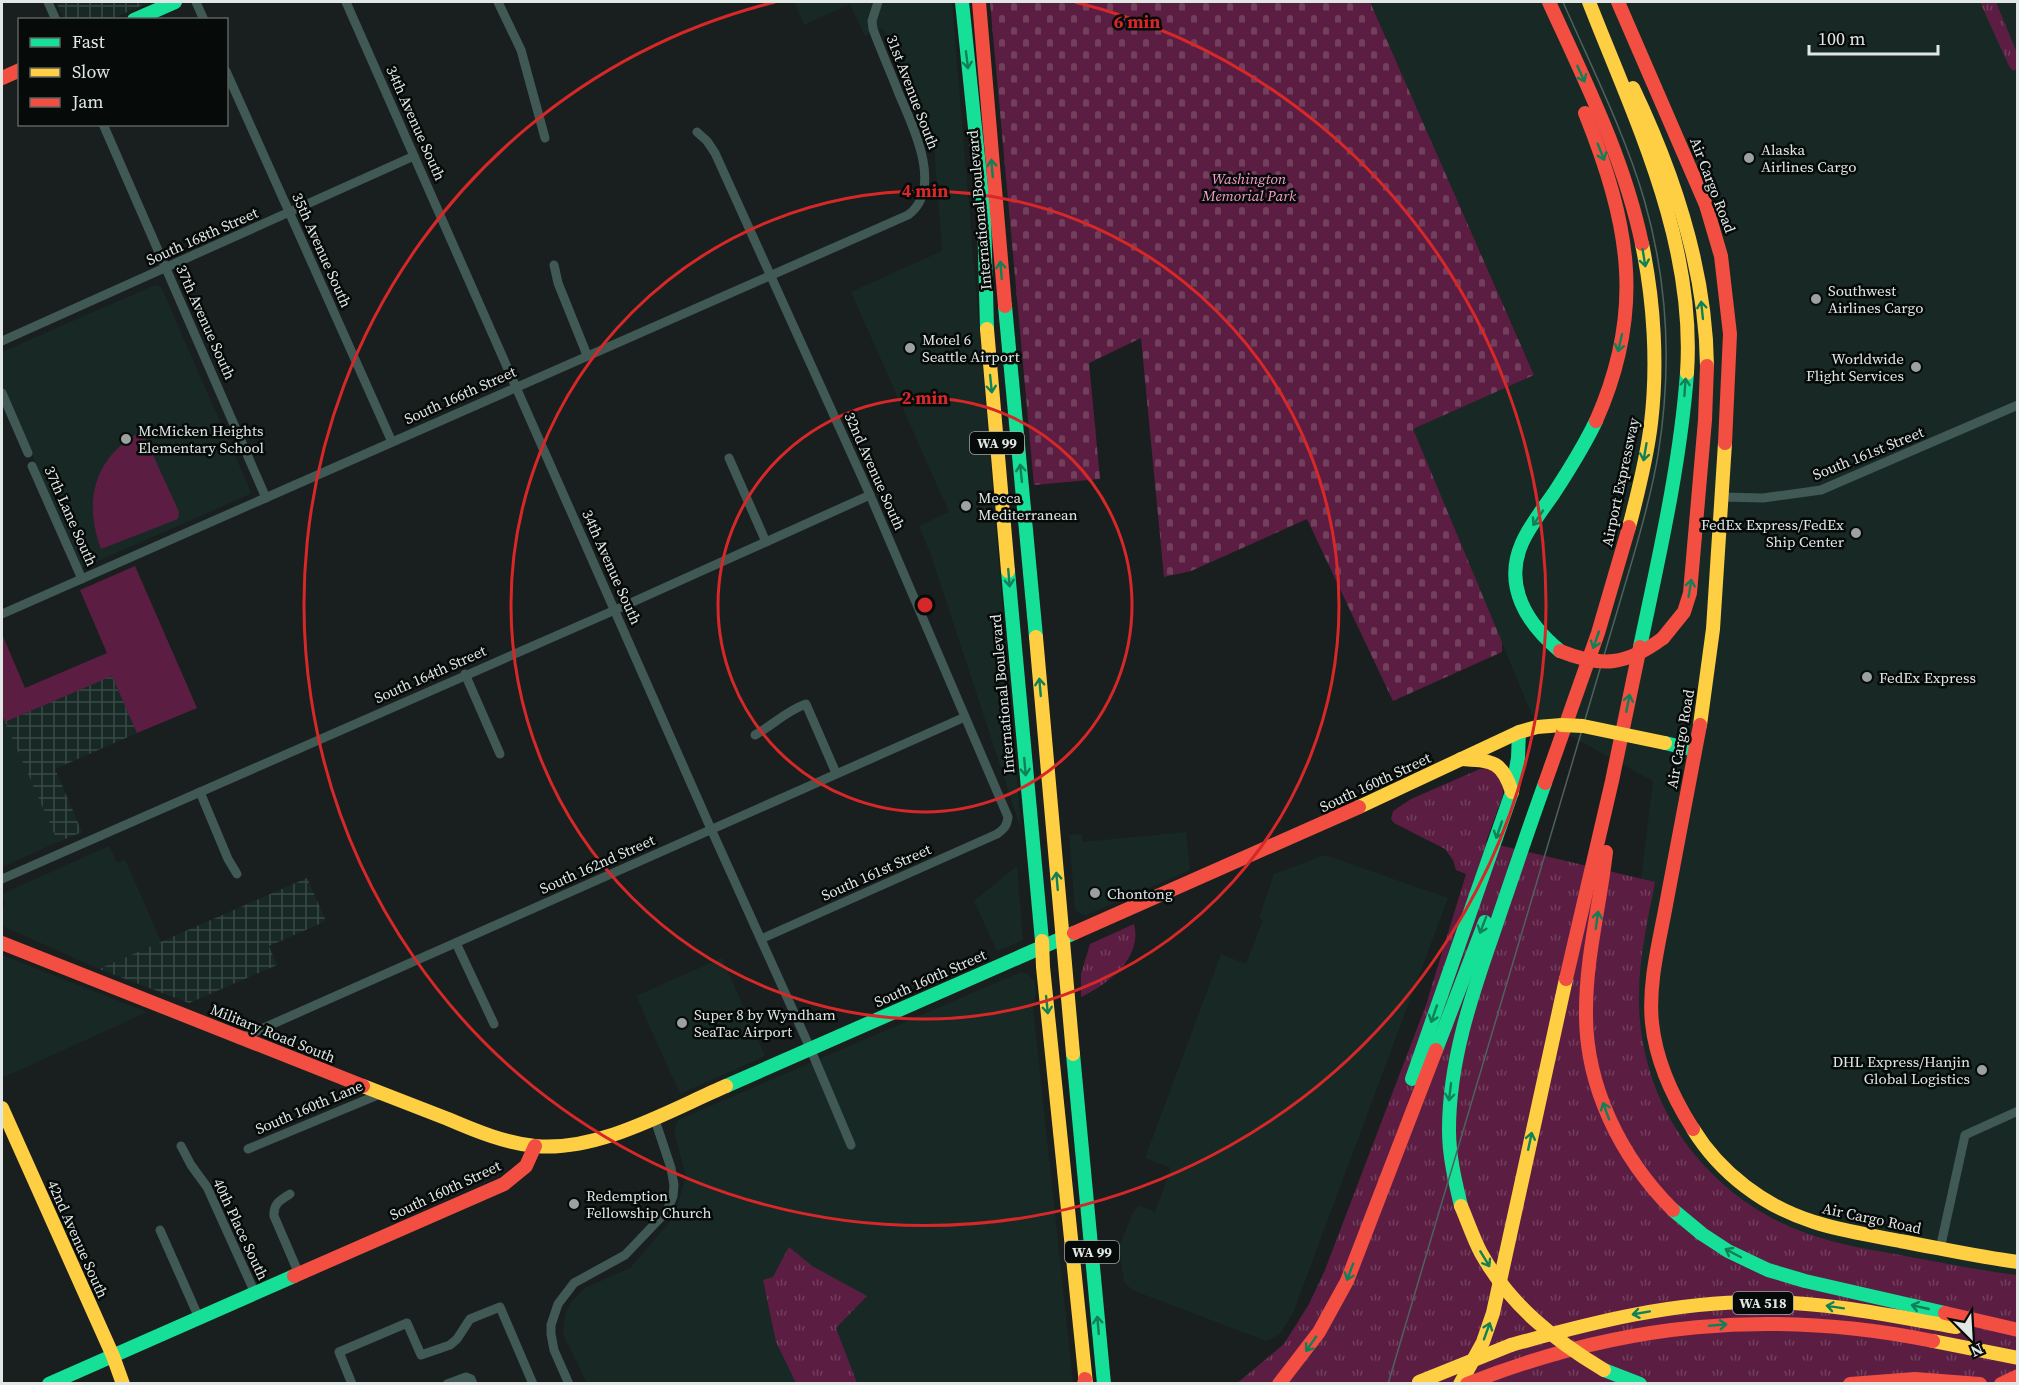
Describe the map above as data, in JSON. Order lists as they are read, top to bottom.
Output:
{
  "streets": {
    "main road": [
      "Air Cargo Road",
      "International Boulevard",
      "WA 99",
      "Airport Expressway",
      "South 160th Street",
      "Military Road South",
      "42nd Avenue South",
      "WA 518"
    ],
    "street": [
      "31st Avenue South",
      "34th Avenue South",
      "South 168th Street",
      "35th Avenue South",
      "37th Avenue South",
      "South 166th Street",
      "South 161st Street",
      "32nd Avenue South",
      "37th Lane South",
      "South 164th Street",
      "South 162nd Street",
      "South 160th Lane",
      "40th Place South"
    ]
  },
  "crossings": [
    ["31st Avenue South", "South 166th Street"],
    ["34th Avenue South", "South 168th Street"],
    ["34th Avenue South", "South 166th Street"],
    ["34th Avenue South", "South 161st Street"],
    ["34th Avenue South", "South 164th Street"],
    ["34th Avenue South", "South 160th Street"],
    ["34th Avenue South", "South 162nd Street"],
    ["Air Cargo Road", "South 161st Street"],
    ["Air Cargo Road", "South 160th Street"],
    ["International Boulevard", "South 160th Street"],
    ["South 168th Street", "35th Avenue South"],
    ["South 168th Street", "37th Avenue South"],
    ["35th Avenue South", "South 166th Street"],
    ["37th Avenue South", "South 166th Street"],
    ["South 166th Street", "32nd Avenue South"],
    ["South 166th Street", "37th Lane South"],
    ["South 161st Street", "32nd Avenue South"],
    ["32nd Avenue South", "South 164th Street"],
    ["32nd Avenue South", "South 162nd Street"],
    ["South 160th Street", "Military Road South"],
    ["South 160th Street", "40th Place South"],
    ["South 160th Street", "42nd Avenue South"],
    ["South 162nd Street", "Military Road South"],
    ["Military Road South", "South 160th Lane"]
  ],
  "parks": ["Washington Memorial Park"],
  "places": [
    "Alaska Airlines Cargo",
    "Southwest Airlines Cargo",
    "Motel 6 Seattle Airport",
    "Worldwide Flight Services",
    "McMicken Heights Elementary School",
    "Mecca Mediterranean",
    "FedEx Express/FedEx Ship Center",
    "FedEx Express",
    "Chontong",
    "Super 8 by Wyndham SeaTac Airport",
    "DHL Express/Hanjin Global Logistics",
    "Redemption Fellowship Church"
  ],
  "legend": ["Fast", "Slow", "Jam"],
  "scale_bar": "100 m",
  "north": "bottom right",
  "rings": ["6 min", "4 min", "2 min"]
}
